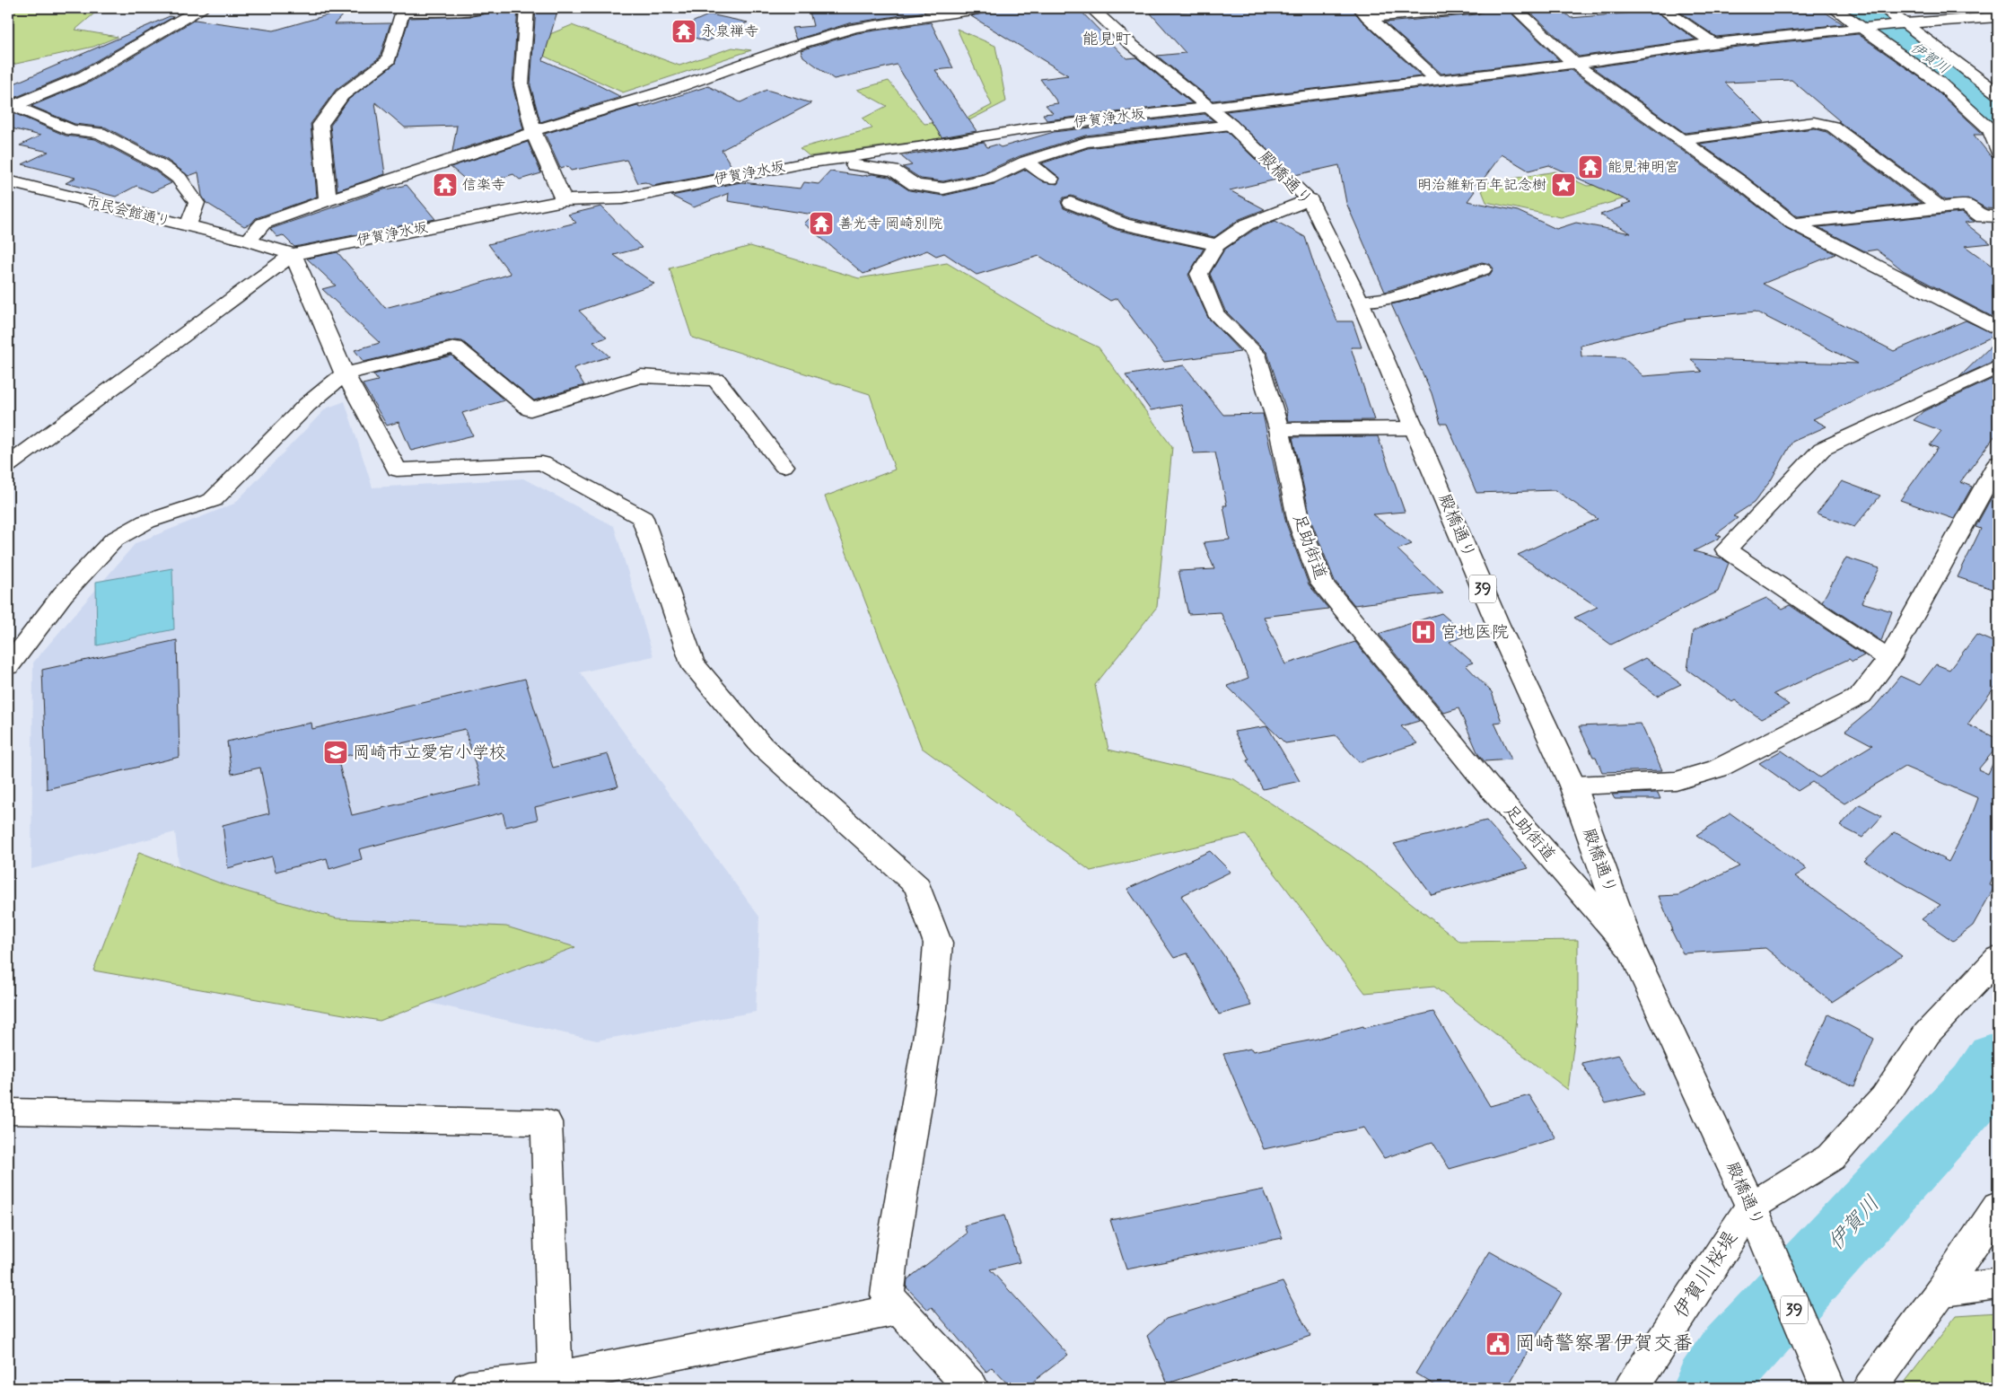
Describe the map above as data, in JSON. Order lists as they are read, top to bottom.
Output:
{
  "streets": {
    "street": [
      "伊賀浄水坂",
      "殿橋通り",
      "市民会館通り",
      "足助街道",
      "39",
      "伊賀川桜堤"
    ]
  },
  "crossings": [
    ["伊賀浄水坂", "殿橋通り"],
    ["伊賀浄水坂", "市民会館通り"],
    ["殿橋通り", "足助街道"],
    ["殿橋通り", "伊賀川桜堤"]
  ],
  "districts": ["能見町"],
  "water": ["伊賀川"],
  "places": {
    "temple": [
      "永泉禅寺",
      "能見神明宮",
      "信楽寺",
      "善光寺 岡崎別院"
    ],
    "place": ["明治維新百年記念樹"],
    "hospital": ["宮地医院"],
    "school or university": ["岡崎市立愛宕小学校"],
    "public building": ["岡崎警察署伊賀交番"]
  }
}
